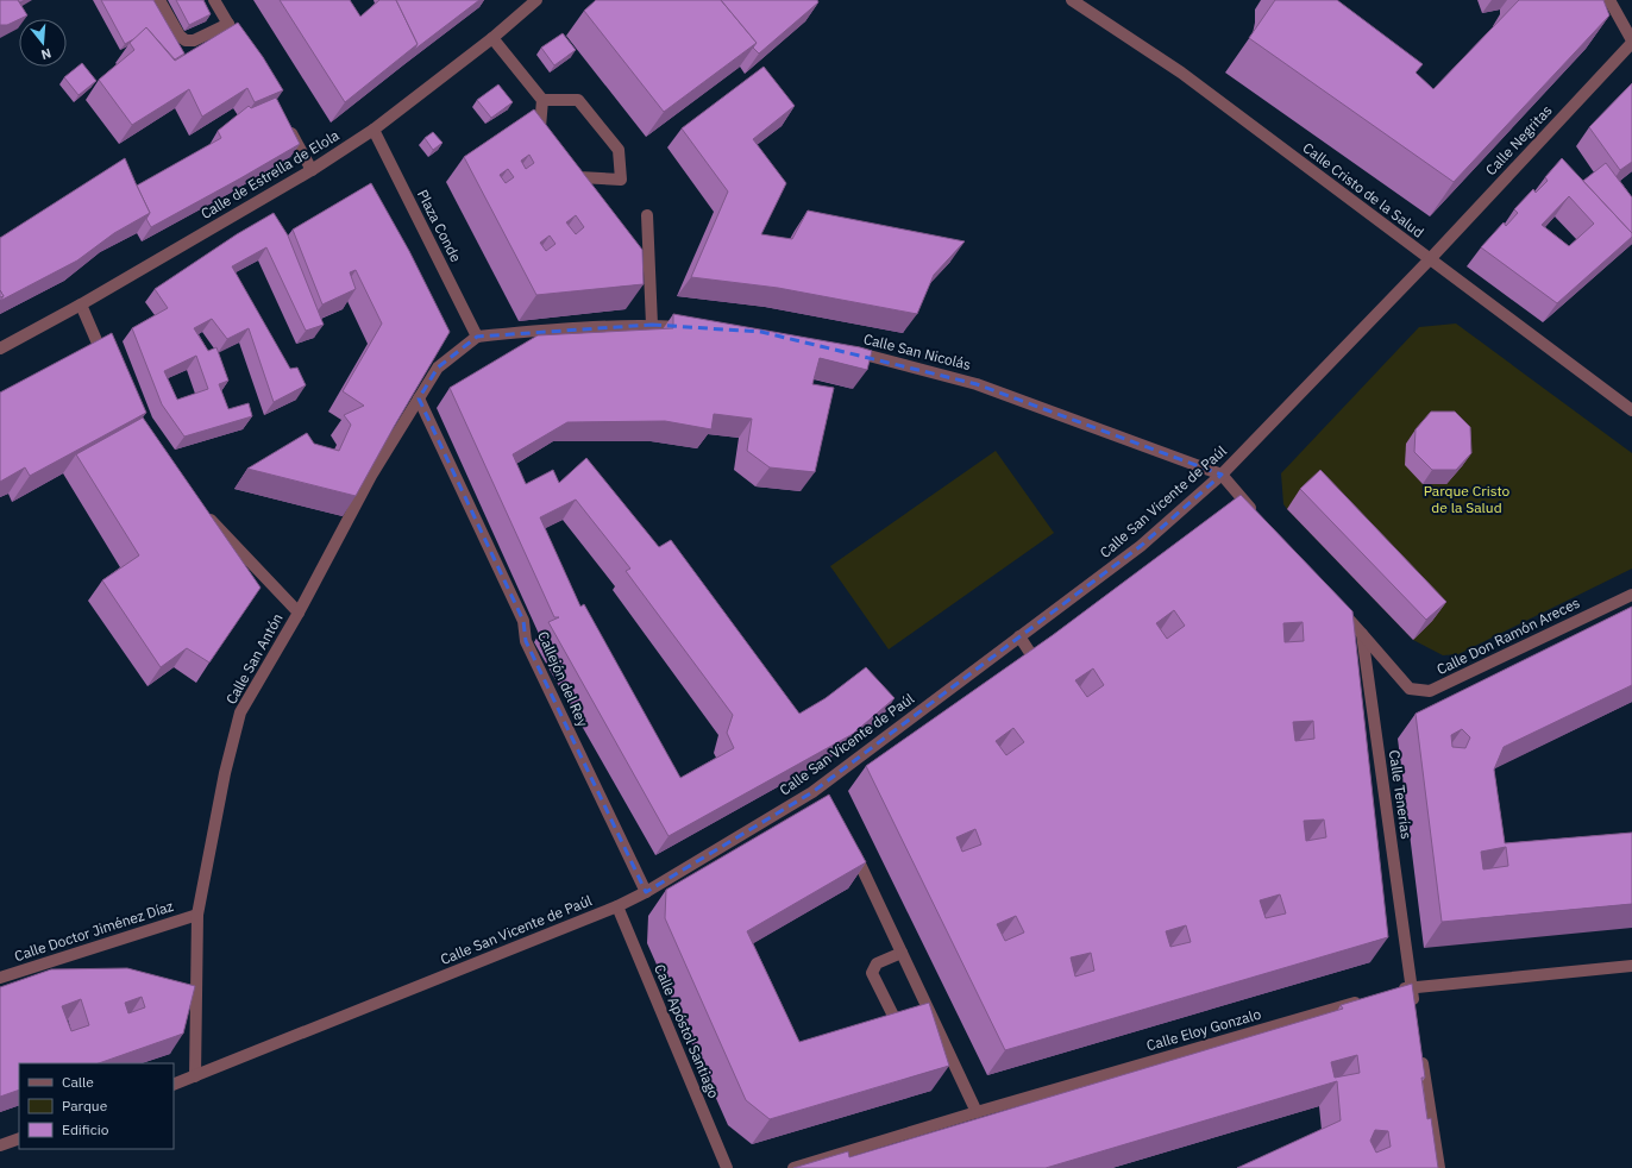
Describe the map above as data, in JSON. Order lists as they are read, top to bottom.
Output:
{
  "streets": {
    "street": [
      "Calle Negritas",
      "Calle de Estrella de Elola",
      "Calle Cristo de la Salud",
      "Plaza Conde",
      "Calle San Nicolás",
      "Calle San Vicente de Paúl",
      "Calle Don Ramón Areces",
      "Calle San Antón",
      "Callejón del Rey",
      "Calle Tenerías",
      "Calle Doctor Jiménez Díaz",
      "Calle Eloy Gonzalo",
      "Calle Apóstol Santiago"
    ]
  },
  "crossings": [
    ["Calle Negritas", "Calle Cristo de la Salud"],
    ["Calle Negritas", "Calle San Vicente de Paúl"],
    ["Calle de Estrella de Elola", "Plaza Conde"],
    ["Calle Cristo de la Salud", "Calle San Vicente de Paúl"],
    ["Plaza Conde", "Calle San Antón"],
    ["Calle San Nicolás", "Calle San Vicente de Paúl"],
    ["Calle San Vicente de Paúl", "Calle San Antón"],
    ["Calle San Vicente de Paúl", "Callejón del Rey"],
    ["Calle San Vicente de Paúl", "Calle Apóstol Santiago"],
    ["Calle Don Ramón Areces", "Calle Tenerías"],
    ["Calle San Antón", "Callejón del Rey"],
    ["Calle San Antón", "Calle Doctor Jiménez Díaz"]
  ],
  "parks": ["Parque Cristo de la Salud"],
  "legend": ["Calle", "Parque", "Edificio"],
  "north": "bottom"
}
